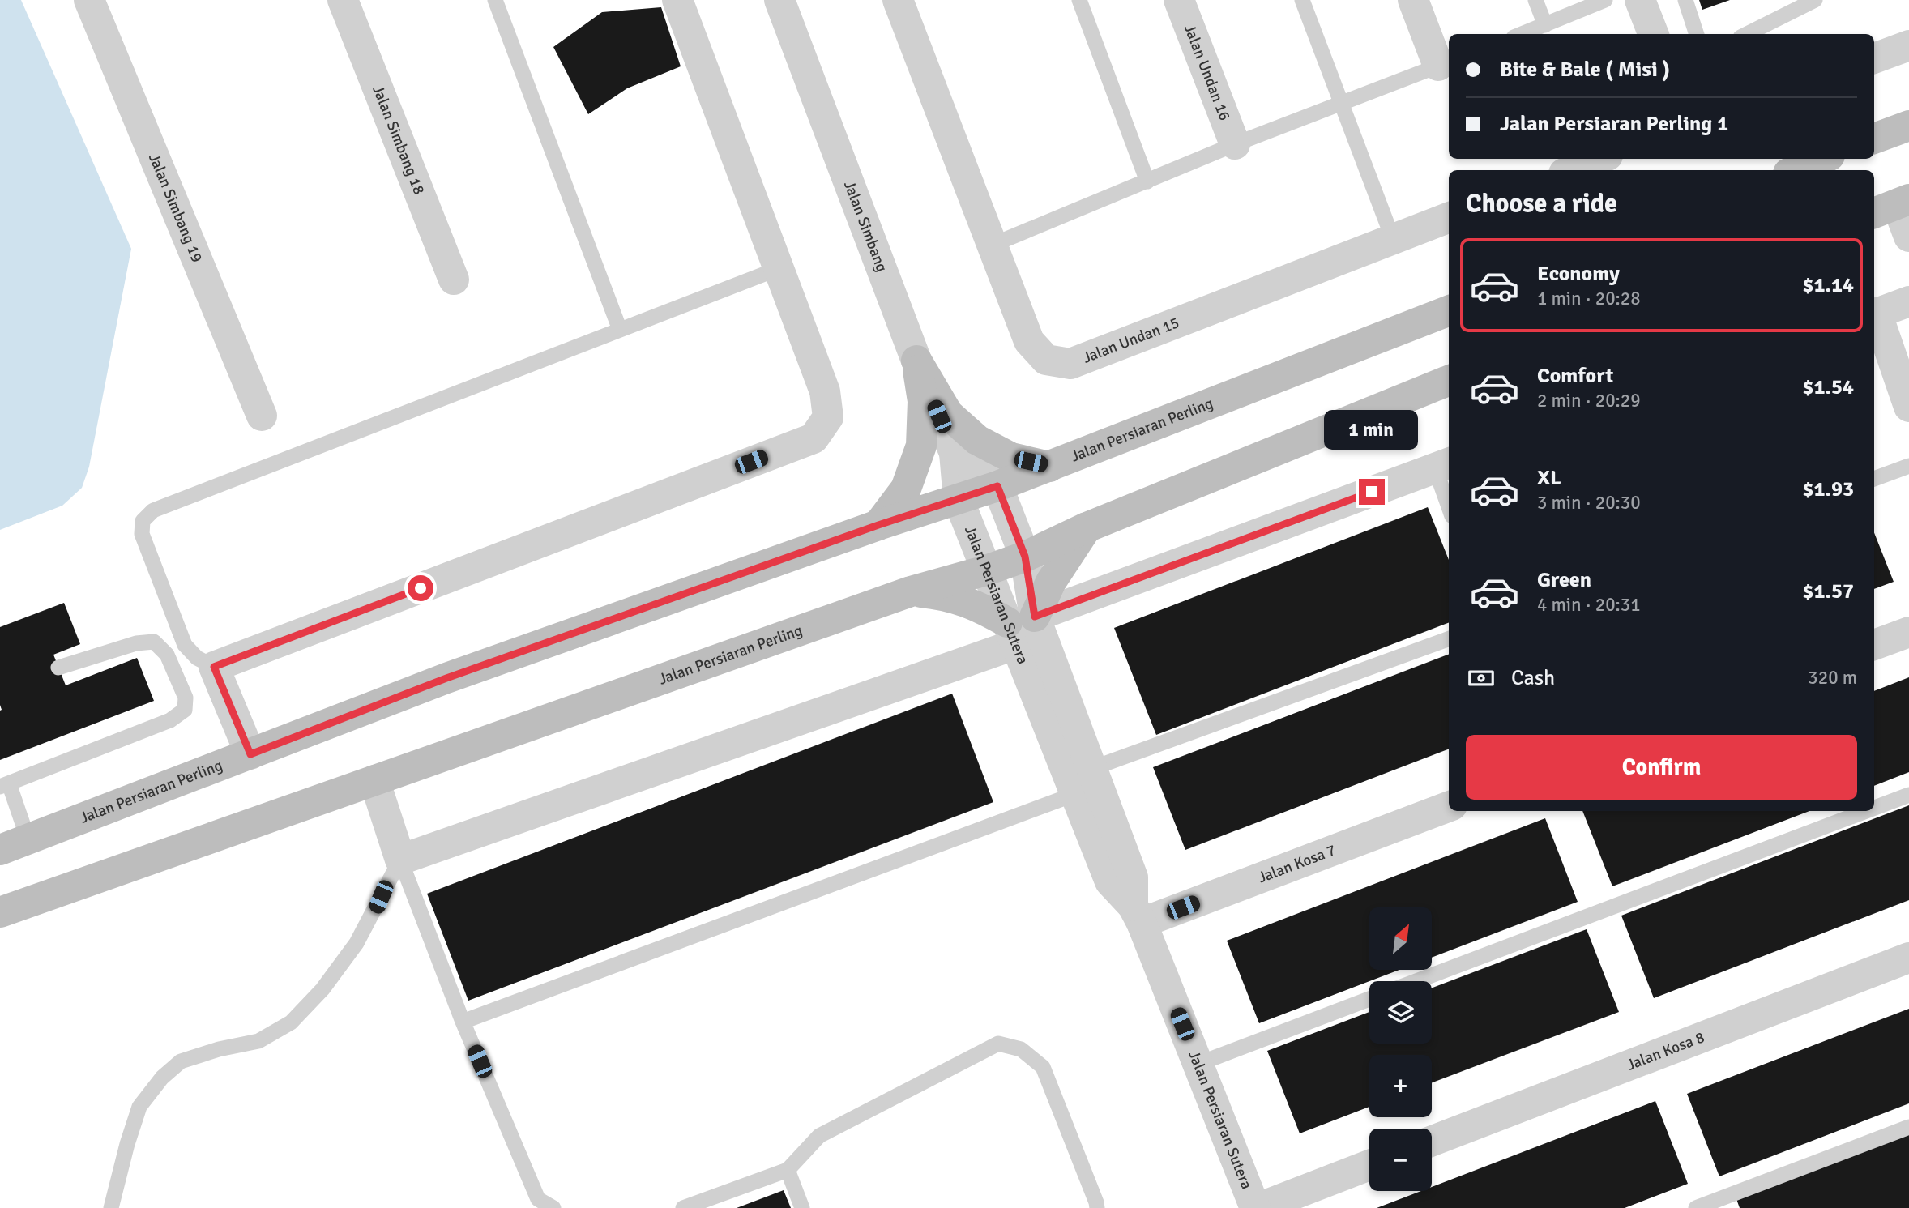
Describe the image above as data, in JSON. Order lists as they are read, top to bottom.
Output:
{
  "streets": {
    "main road": ["Jalan Persiaran Perling"],
    "street": [
      "Jalan Undan 16",
      "Jalan Simbang 18",
      "Jalan Simbang 19",
      "Jalan Simbang",
      "Jalan Undan 15",
      "Jalan Persiaran Sutera",
      "Jalan Kosa 7",
      "Jalan Kosa 8"
    ]
  },
  "crossings": [
    ["Jalan Simbang", "Jalan Persiaran Sutera"],
    ["Jalan Persiaran Perling", "Jalan Persiaran Sutera"],
    ["Jalan Persiaran Sutera", "Jalan Kosa 7"]
  ],
  "north": "top right",
  "page": {
    "banner": ["Bite & Bale ( Misi )", "Jalan Persiaran Perling 1"],
    "heading": "Choose a ride",
    "list": [
      {
        "name": "Economy",
        "note": "1 min · 20:28",
        "value": "$1.14"
      },
      {
        "name": "Comfort",
        "note": "2 min · 20:29",
        "value": "$1.54"
      },
      {
        "name": "XL",
        "note": "3 min · 20:30",
        "value": "$1.93"
      },
      {
        "name": "Green",
        "note": "4 min · 20:31",
        "value": "$1.57"
      }
    ],
    "bubble": "1 min",
    "pay": ["Cash", "320 m"],
    "buttons": "Confirm",
    "map_buttons": ["+", "−"]
  }
}
